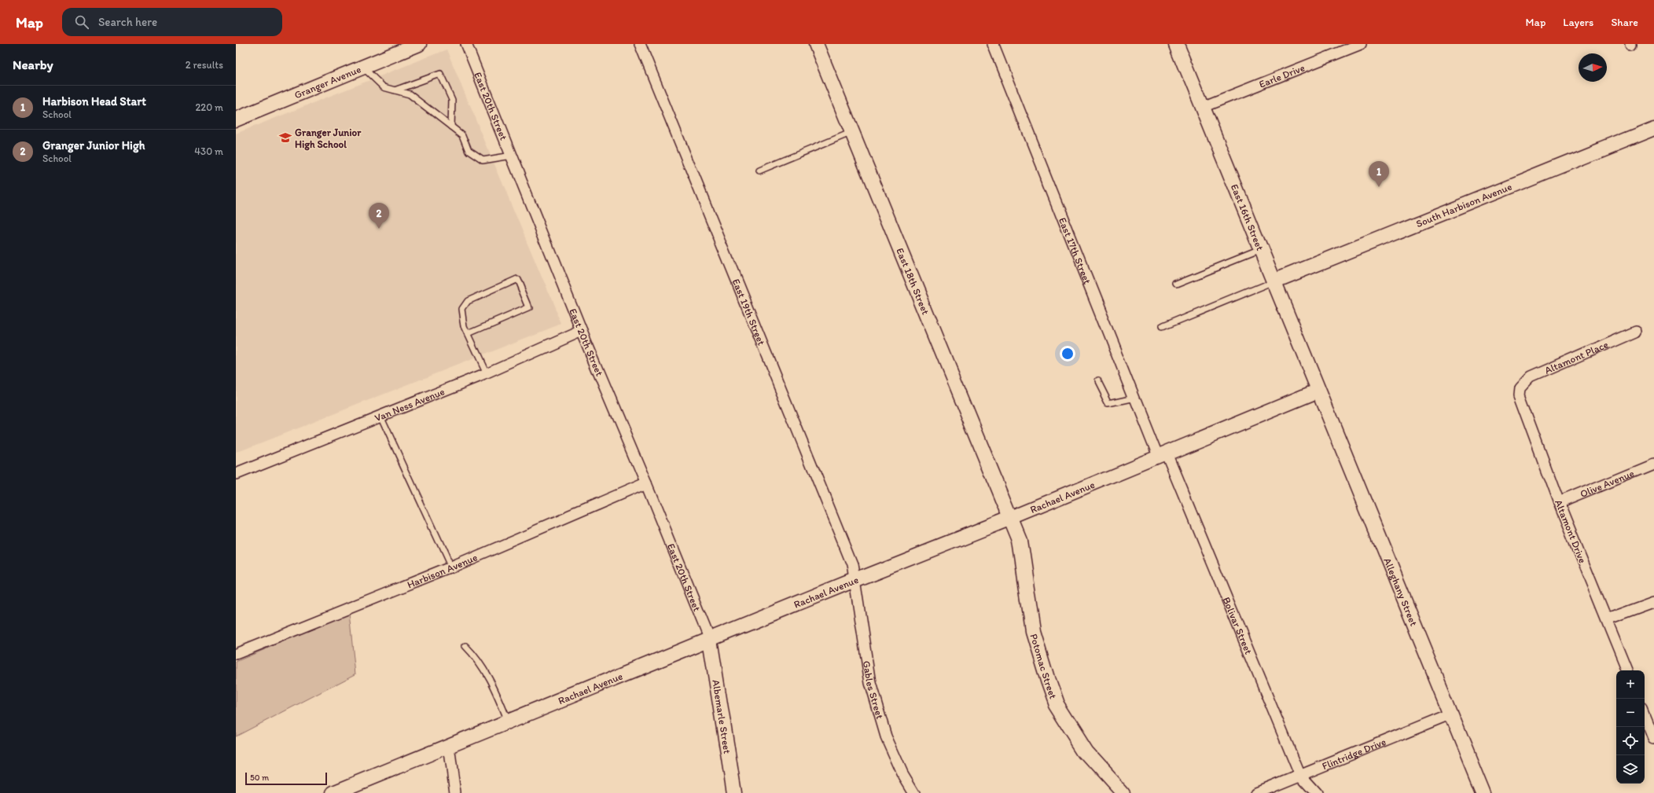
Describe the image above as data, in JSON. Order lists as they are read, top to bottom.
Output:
{
  "streets": {
    "street": [
      "Earle Drive",
      "Granger Avenue",
      "East 20th Street",
      "South Harbison Avenue",
      "East 16th Street",
      "East 17th Street",
      "East 18th Street",
      "East 19th Street",
      "Altamont Place",
      "Van Ness Avenue",
      "Olive Avenue",
      "Rachael Avenue",
      "Altamont Drive",
      "Harbison Avenue",
      "Alleghany Street",
      "Bolivar Street",
      "Potomac Street",
      "Gables Street",
      "Albemarle Street",
      "Flintridge Drive"
    ]
  },
  "crossings": [
    ["Earle Drive", "East 16th Street"],
    ["East 20th Street", "Van Ness Avenue"],
    ["East 20th Street", "Rachael Avenue"],
    ["East 20th Street", "Harbison Avenue"],
    ["East 20th Street", "Albemarle Street"],
    ["South Harbison Avenue", "East 16th Street"],
    ["East 16th Street", "Rachael Avenue"],
    ["East 16th Street", "Alleghany Street"],
    ["East 17th Street", "Rachael Avenue"],
    ["East 17th Street", "Bolivar Street"],
    ["East 18th Street", "Rachael Avenue"],
    ["East 18th Street", "Potomac Street"],
    ["East 19th Street", "Rachael Avenue"],
    ["East 19th Street", "Gables Street"],
    ["Altamont Place", "Altamont Drive"],
    ["Olive Avenue", "Altamont Drive"],
    ["Rachael Avenue", "Alleghany Street"],
    ["Rachael Avenue", "Bolivar Street"],
    ["Rachael Avenue", "Potomac Street"],
    ["Rachael Avenue", "Gables Street"],
    ["Rachael Avenue", "Albemarle Street"],
    ["Alleghany Street", "Flintridge Drive"],
    ["Bolivar Street", "Flintridge Drive"]
  ],
  "places": {
    "school or university": ["Granger Junior High School"]
  },
  "scale_bar": "50 m",
  "north": "right",
  "page": {
    "header": "Map",
    "search": "Search here",
    "nav": ["Map", "Layers", "Share"],
    "heading": ["Nearby", "2 results"],
    "list": [
      {
        "mark": "1",
        "name": "Harbison Head Start",
        "note": "School",
        "value": "220 m"
      },
      {
        "mark": "2",
        "name": "Granger Junior High",
        "note": "School",
        "value": "430 m"
      }
    ],
    "pins": ["1", "2"],
    "map_buttons": ["+", "−"],
    "scale": "50 m"
  }
}
